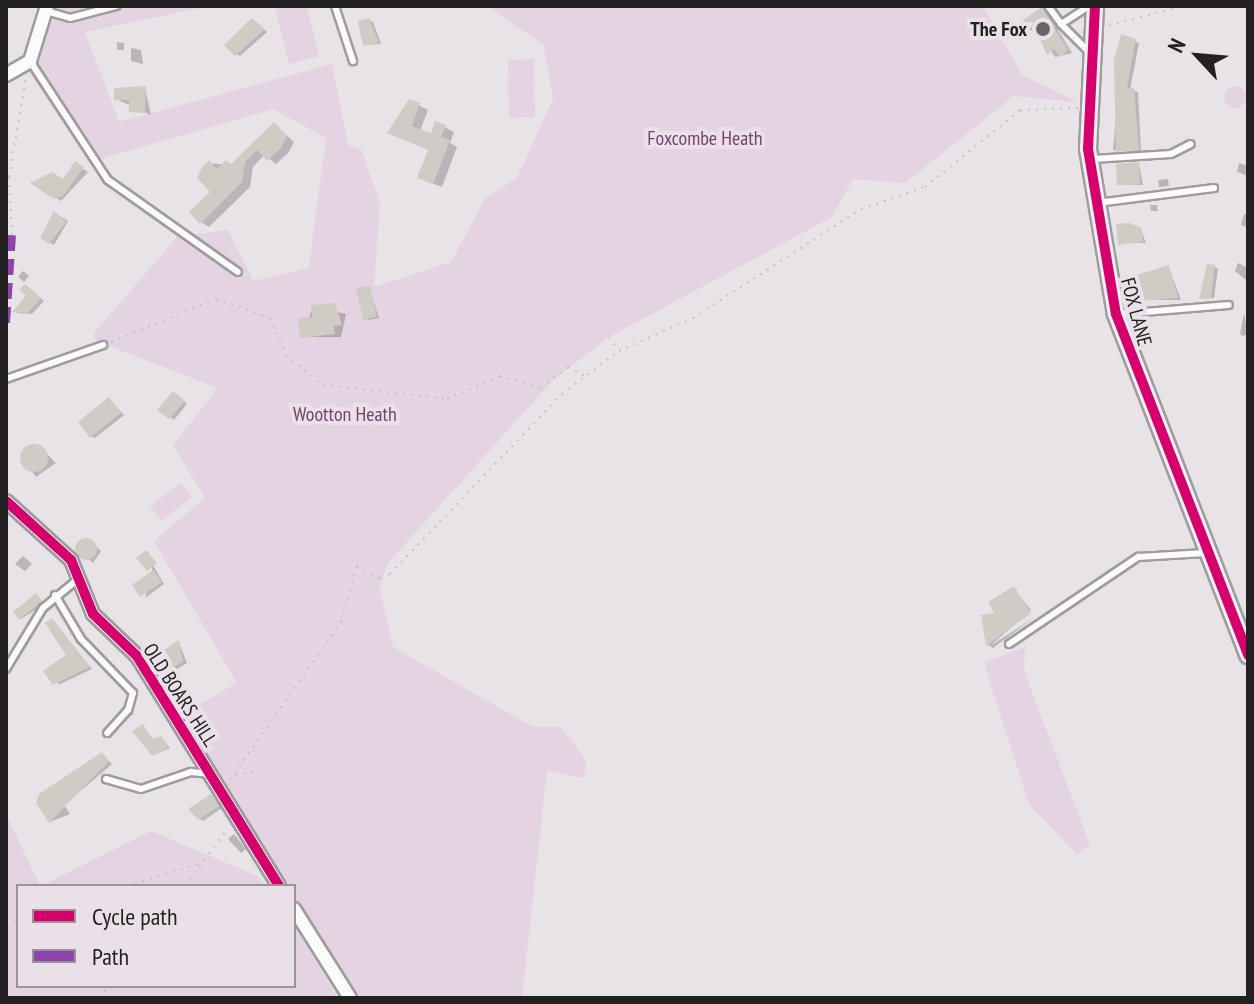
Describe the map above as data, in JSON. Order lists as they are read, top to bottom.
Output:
{
  "streets": {
    "street": ["FOX LANE", "OLD BOARS HILL"]
  },
  "parks": ["Foxcombe Heath", "Wootton Heath"],
  "places": ["The Fox"],
  "legend": ["Cycle path", "Path"],
  "north": "top left"
}
